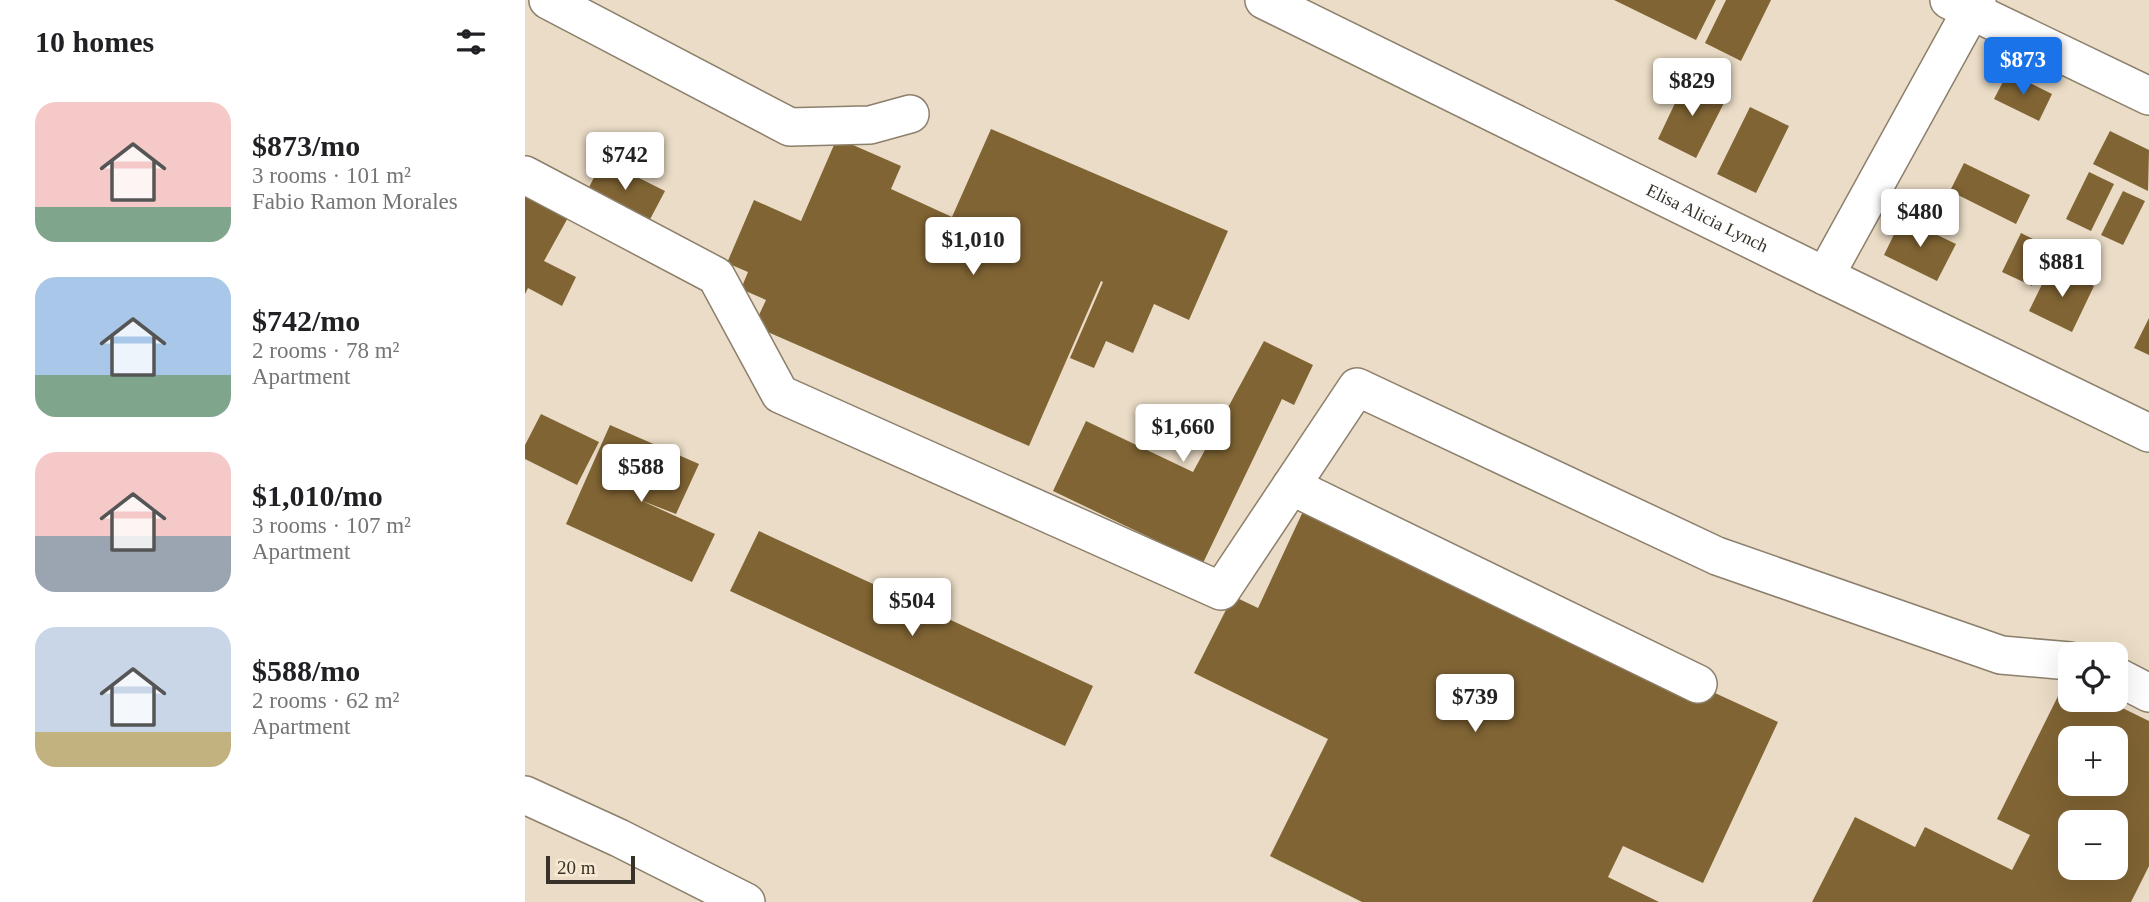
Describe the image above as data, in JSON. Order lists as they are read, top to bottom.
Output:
{
  "streets": {
    "street": ["Elisa Alicia Lynch"]
  },
  "scale_bar": "20 m",
  "page": {
    "heading": "10 homes",
    "price": [
      "$873",
      "$829",
      "$742",
      "$480",
      "$1,010",
      "$881",
      "$1,660",
      "$588",
      "$504",
      "$739"
    ],
    "list": [
      {
        "name": "$873/mo",
        "note": "3 rooms · 101 m² · Fabio Ramon Morales"
      },
      {
        "name": "$742/mo",
        "note": "2 rooms · 78 m² · Apartment"
      },
      {
        "name": "$1,010/mo",
        "note": "3 rooms · 107 m² · Apartment"
      },
      {
        "name": "$588/mo",
        "note": "2 rooms · 62 m² · Apartment"
      }
    ],
    "map_buttons": ["+", "−"],
    "scale": "20 m"
  }
}
